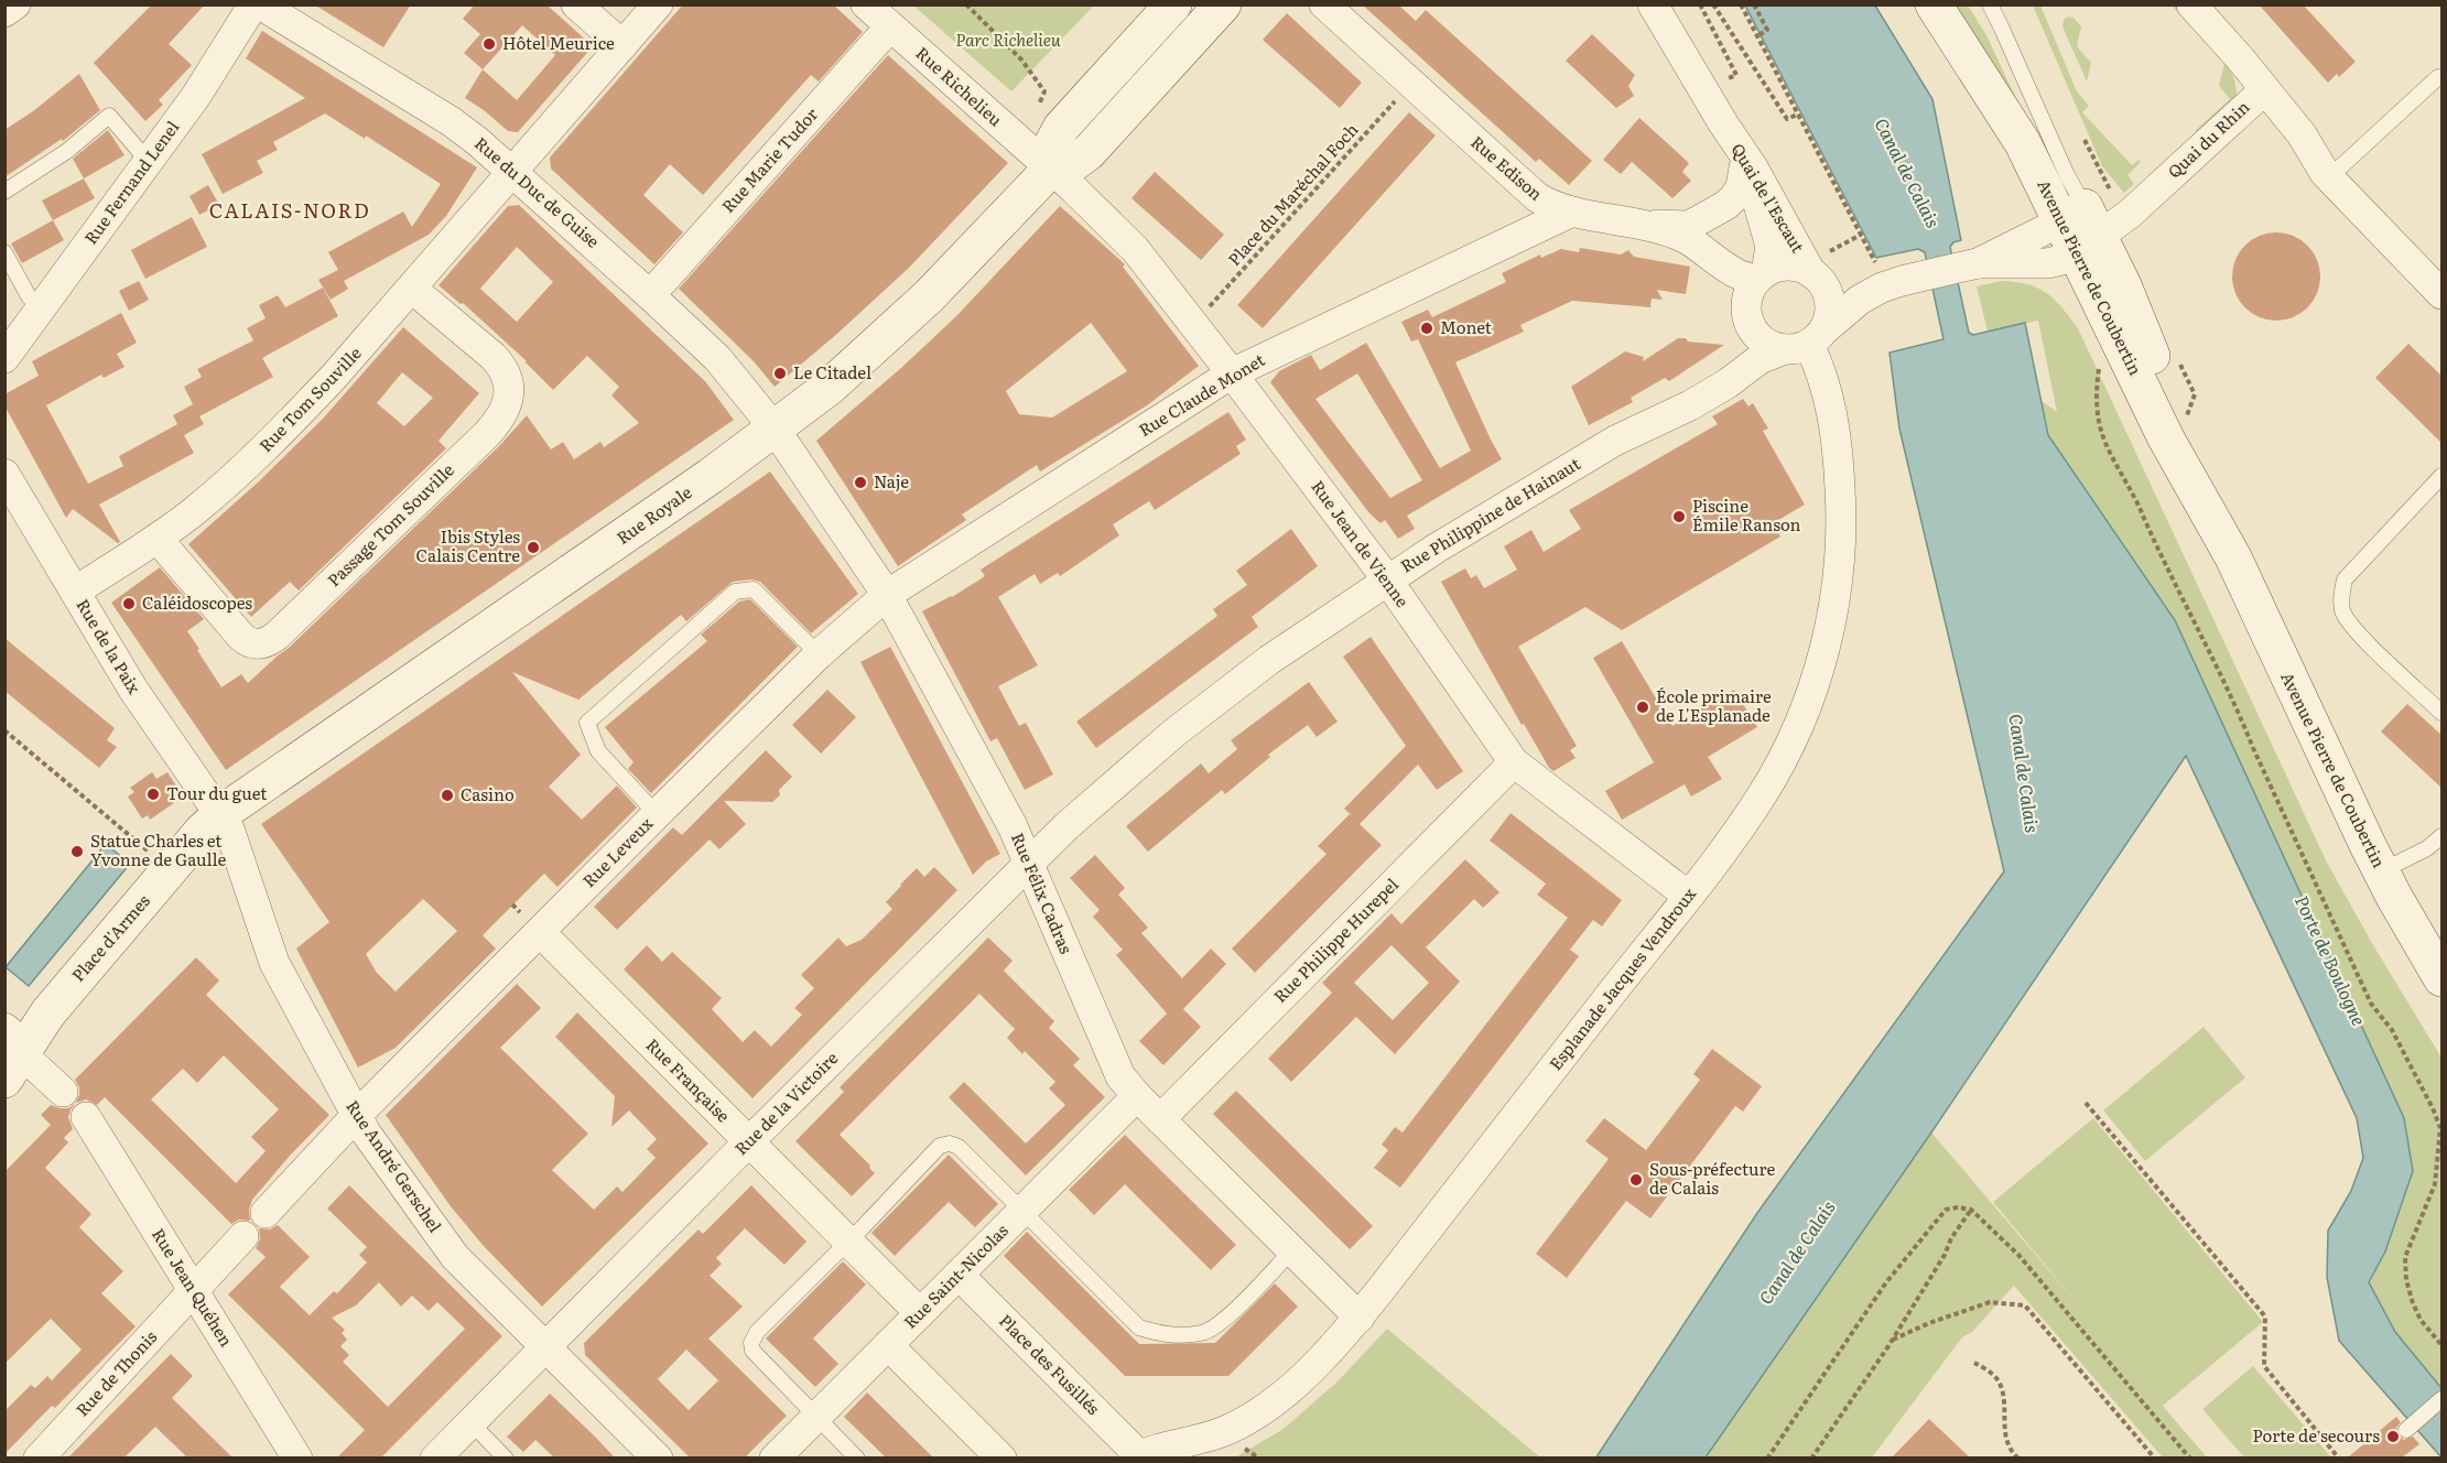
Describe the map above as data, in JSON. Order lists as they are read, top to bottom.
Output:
{
  "streets": {
    "street": [
      "Rue Richelieu",
      "Quai du Rhin",
      "Rue Marie Tudor",
      "Rue Edison",
      "Rue Fernand Lenel",
      "Rue du Duc de Guise",
      "Quai de l'Escaut",
      "Avenue Pierre de Coubertin",
      "Rue Claude Monet",
      "Rue Tom Souville",
      "Rue Royale",
      "Rue Philippine de Hainaut",
      "Passage Tom Souville",
      "Rue Jean de Vienne",
      "Rue de la Paix",
      "Rue Leveux",
      "Rue Félix Cadras",
      "Place d'Armes",
      "Rue Philippe Hurepel",
      "Esplanade Jacques Vendroux",
      "Rue Française",
      "Rue de la Victoire",
      "Rue André Gerschel",
      "Rue Saint-Nicolas",
      "Rue Jean Quéhen",
      "Place des Fusillés",
      "Rue de Thonis"
    ],
    "path": ["Place du Maréchal Foch"]
  },
  "crossings": [
    ["Rue Richelieu", "Rue Marie Tudor"],
    ["Rue Richelieu", "Rue Royale"],
    ["Rue Richelieu", "Rue Jean de Vienne"],
    ["Quai du Rhin", "Avenue Pierre de Coubertin"],
    ["Quai du Rhin", "Rue Philippine de Hainaut"],
    ["Rue Marie Tudor", "Rue du Duc de Guise"],
    ["Rue Edison", "Place du Maréchal Foch"],
    ["Rue Edison", "Quai de l'Escaut"],
    ["Rue Edison", "Rue Claude Monet"],
    ["Rue Edison", "Rue Philippine de Hainaut"],
    ["Rue Edison", "Esplanade Jacques Vendroux"],
    ["Rue du Duc de Guise", "Rue Tom Souville"],
    ["Rue du Duc de Guise", "Rue Royale"],
    ["Rue du Duc de Guise", "Rue Félix Cadras"],
    ["Place du Maréchal Foch", "Rue Jean de Vienne"],
    ["Quai de l'Escaut", "Rue Philippine de Hainaut"],
    ["Quai de l'Escaut", "Esplanade Jacques Vendroux"],
    ["Rue Claude Monet", "Rue Jean de Vienne"],
    ["Rue Claude Monet", "Rue Leveux"],
    ["Rue Claude Monet", "Rue Félix Cadras"],
    ["Rue Tom Souville", "Passage Tom Souville"],
    ["Rue Tom Souville", "Rue de la Paix"],
    ["Rue Royale", "Rue Jean de Vienne"],
    ["Rue Royale", "Rue de la Paix"],
    ["Rue Royale", "Rue Félix Cadras"],
    ["Rue Royale", "Place d'Armes"],
    ["Rue Royale", "Rue André Gerschel"],
    ["Rue Philippine de Hainaut", "Rue Jean de Vienne"],
    ["Rue Philippine de Hainaut", "Rue Félix Cadras"],
    ["Rue Philippine de Hainaut", "Esplanade Jacques Vendroux"],
    ["Rue Philippine de Hainaut", "Rue de la Victoire"],
    ["Rue Jean de Vienne", "Rue Philippe Hurepel"],
    ["Rue Jean de Vienne", "Esplanade Jacques Vendroux"],
    ["Rue de la Paix", "Place d'Armes"],
    ["Rue de la Paix", "Rue André Gerschel"],
    ["Rue Leveux", "Rue Félix Cadras"],
    ["Rue Leveux", "Rue Française"],
    ["Rue Leveux", "Rue André Gerschel"],
    ["Rue Félix Cadras", "Rue Philippe Hurepel"],
    ["Rue Félix Cadras", "Esplanade Jacques Vendroux"],
    ["Rue Félix Cadras", "Rue de la Victoire"],
    ["Rue Félix Cadras", "Rue Saint-Nicolas"],
    ["Place d'Armes", "Rue André Gerschel"],
    ["Esplanade Jacques Vendroux", "Place des Fusillés"],
    ["Rue Française", "Rue de la Victoire"],
    ["Rue Française", "Rue Saint-Nicolas"],
    ["Rue de la Victoire", "Rue André Gerschel"],
    ["Rue Saint-Nicolas", "Place des Fusillés"],
    ["Rue Jean Quéhen", "Rue de Thonis"]
  ],
  "districts": ["CALAIS-NORD"],
  "water": ["Canal de Calais", "Porte de Boulogne"],
  "parks": ["Parc Richelieu"],
  "places": [
    "Hôtel Meurice",
    "Monet",
    "Le Citadel",
    "Naje",
    "Piscine Émile Ranson",
    "Ibis Styles Calais Centre",
    "Caléidoscopes",
    "École primaire de L'Esplanade",
    "Tour du guet",
    "Casino",
    "Statue Charles et Yvonne de Gaulle",
    "Sous-préfecture de Calais",
    "Porte de secours"
  ]
}
